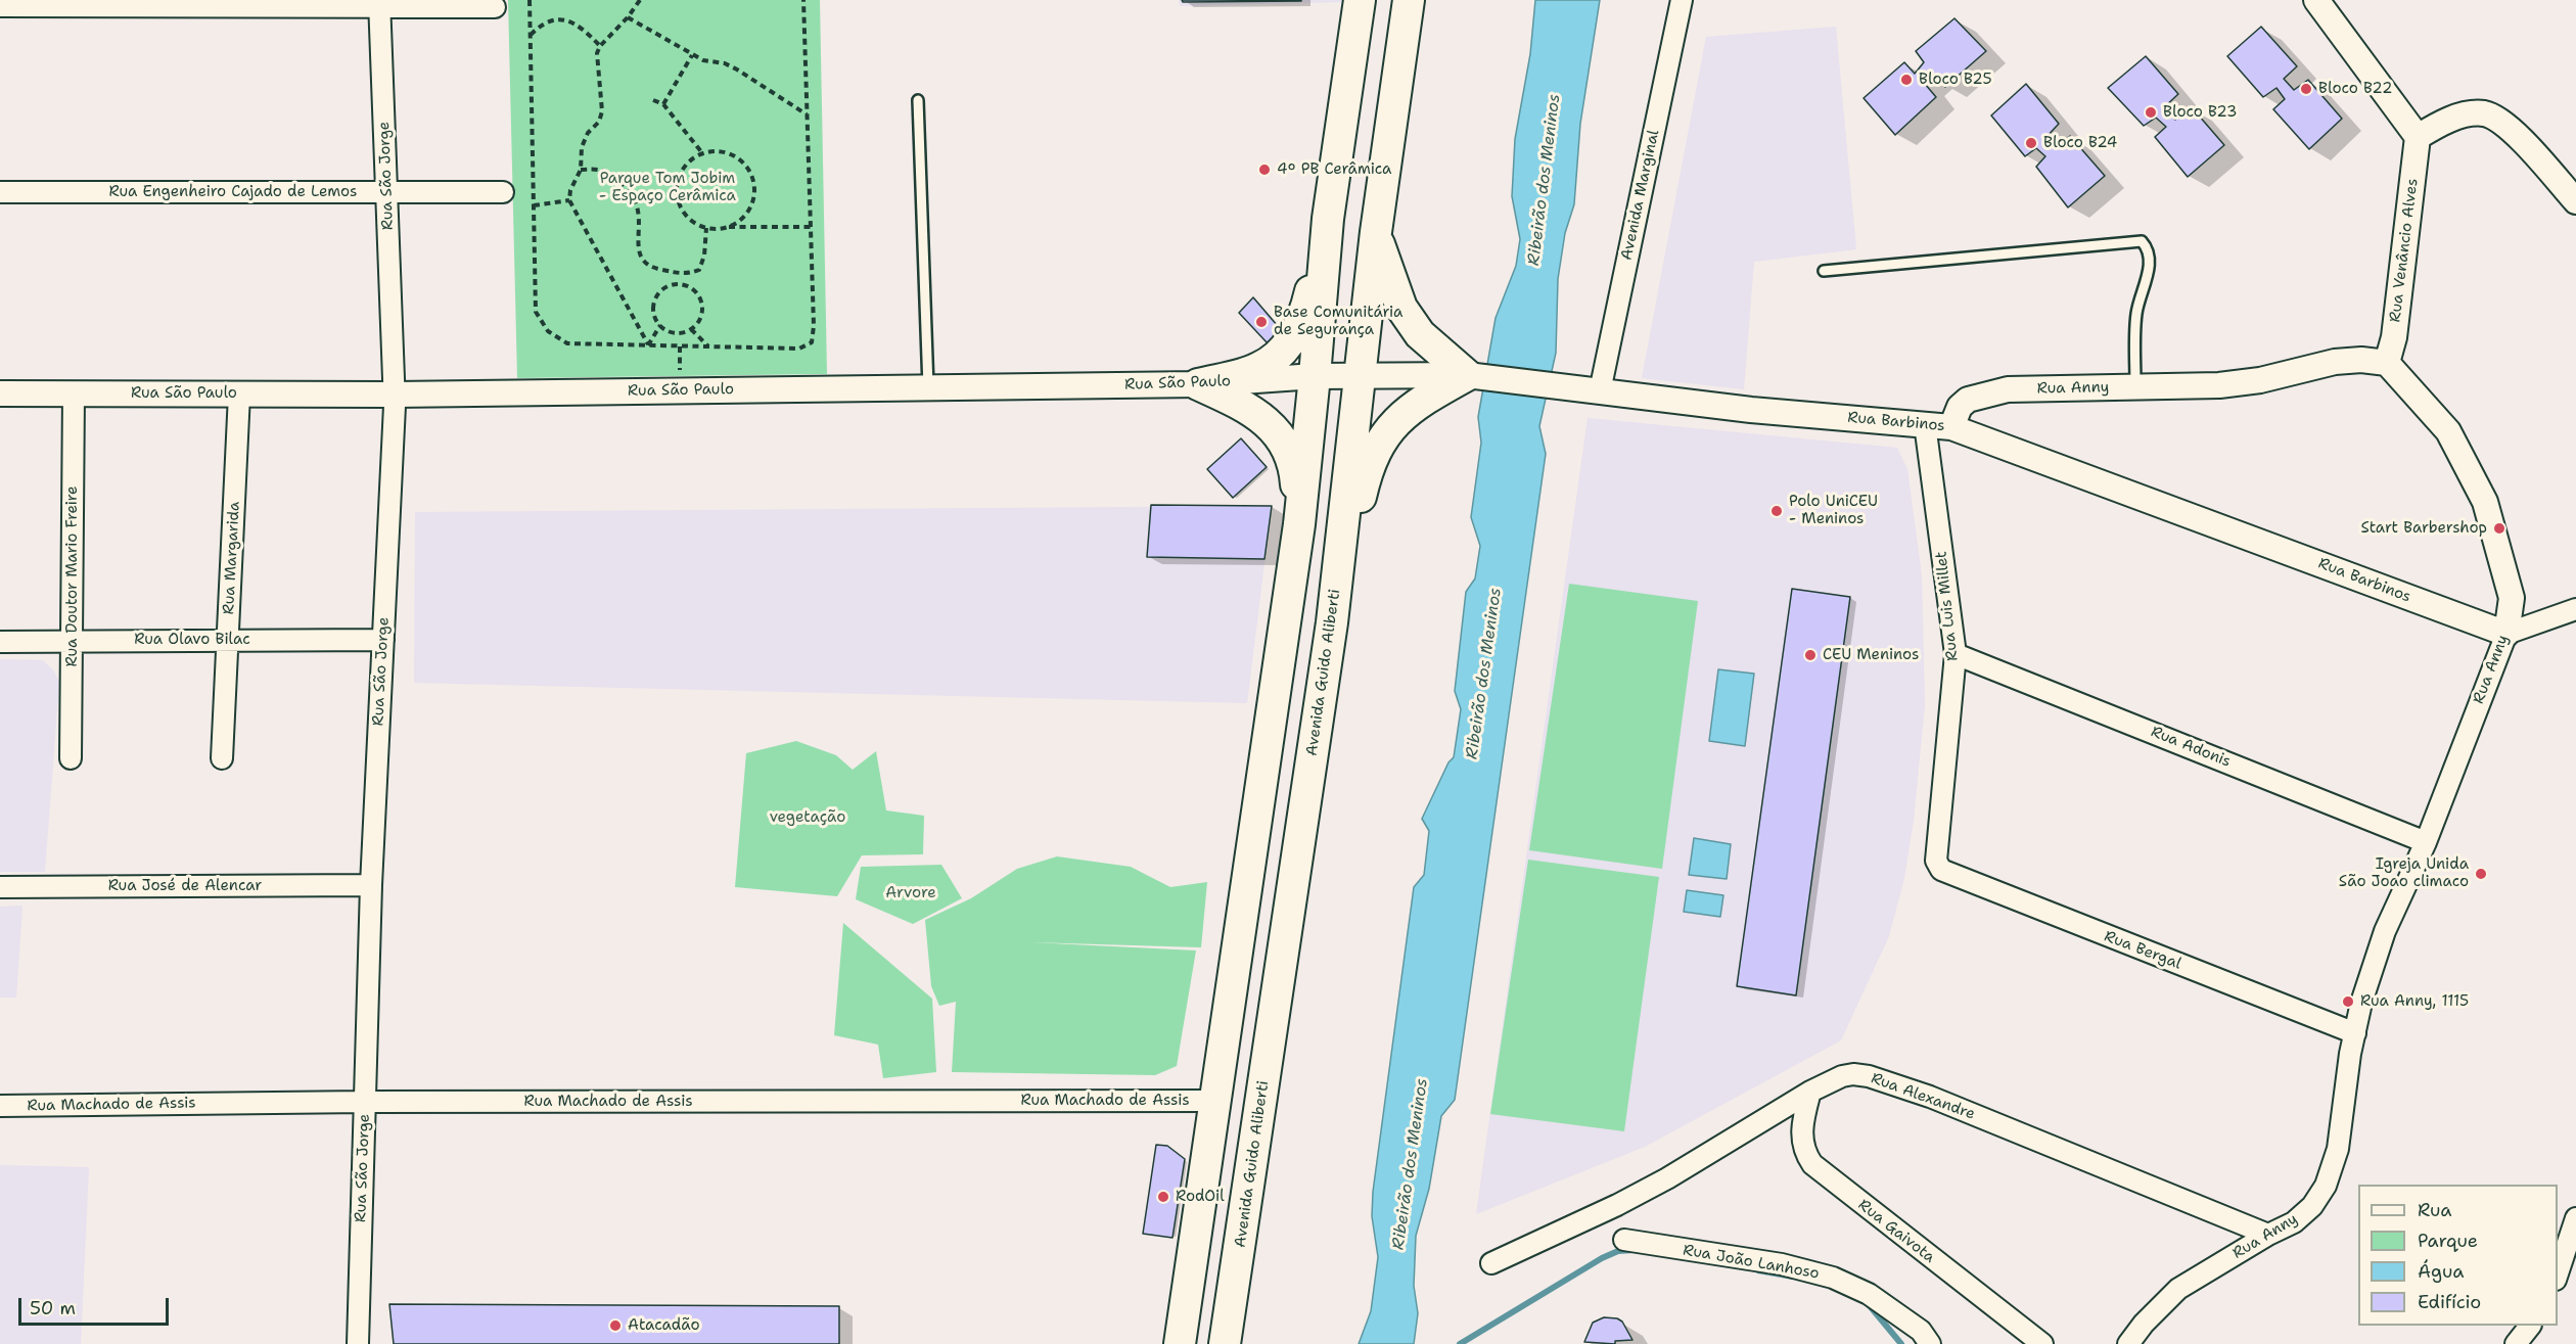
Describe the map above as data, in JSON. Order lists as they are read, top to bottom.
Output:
{
  "streets": {
    "main road": ["Avenida Guido Aliberti"],
    "street": [
      "Rua São Jorge",
      "Rua Engenheiro Cajado de Lemos",
      "Avenida Marginal",
      "Rua Venâncio Alves",
      "Rua São Paulo",
      "Rua Anny",
      "Rua Barbinos",
      "Rua Margarida",
      "Rua Doutor Mario Freire",
      "Rua Luis Millet",
      "Rua Olavo Bilac",
      "Rua Adonis",
      "Rua José de Alencar",
      "Rua Bergal",
      "Rua Alexandre",
      "Rua Machado de Assis",
      "Rua Gaivota",
      "Rua João Lanhoso"
    ]
  },
  "crossings": [
    ["Rua São Jorge", "Rua Engenheiro Cajado de Lemos"],
    ["Rua São Jorge", "Rua São Paulo"],
    ["Rua São Jorge", "Rua Olavo Bilac"],
    ["Rua São Jorge", "Rua José de Alencar"],
    ["Rua São Jorge", "Rua Machado de Assis"],
    ["Avenida Marginal", "Rua Barbinos"],
    ["Rua Venâncio Alves", "Rua Anny"],
    ["Rua São Paulo", "Rua Barbinos"],
    ["Rua São Paulo", "Rua Margarida"],
    ["Rua São Paulo", "Rua Doutor Mario Freire"],
    ["Rua São Paulo", "Avenida Guido Aliberti"],
    ["Rua Anny", "Rua Barbinos"],
    ["Rua Anny", "Rua Adonis"],
    ["Rua Anny", "Rua Bergal"],
    ["Rua Anny", "Rua Alexandre"],
    ["Rua Barbinos", "Rua Luis Millet"],
    ["Rua Barbinos", "Avenida Guido Aliberti"],
    ["Rua Margarida", "Rua Olavo Bilac"],
    ["Rua Doutor Mario Freire", "Rua Olavo Bilac"],
    ["Rua Luis Millet", "Rua Adonis"],
    ["Rua Luis Millet", "Rua Bergal"],
    ["Rua Alexandre", "Rua Gaivota"]
  ],
  "water": ["Ribeirão dos Meninos"],
  "parks": ["Parque Tom Jobim - Espaço Cerâmica", "vegetação", "Arvore"],
  "places": [
    "Bloco B25",
    "Bloco B22",
    "Bloco B23",
    "Bloco B24",
    "4º PB Cerâmica",
    "Base Comunitária de Segurança",
    "Polo UniCEU - Meninos",
    "Start Barbershop",
    "CEU Meninos",
    "Igreja Unida São Joao climaco",
    "Rua Anny, 1115",
    "RodOil",
    "Atacadão"
  ],
  "legend": [
    "Rua",
    "Parque",
    "Água",
    "Edifício"
  ],
  "scale_bar": "50 m"
}
